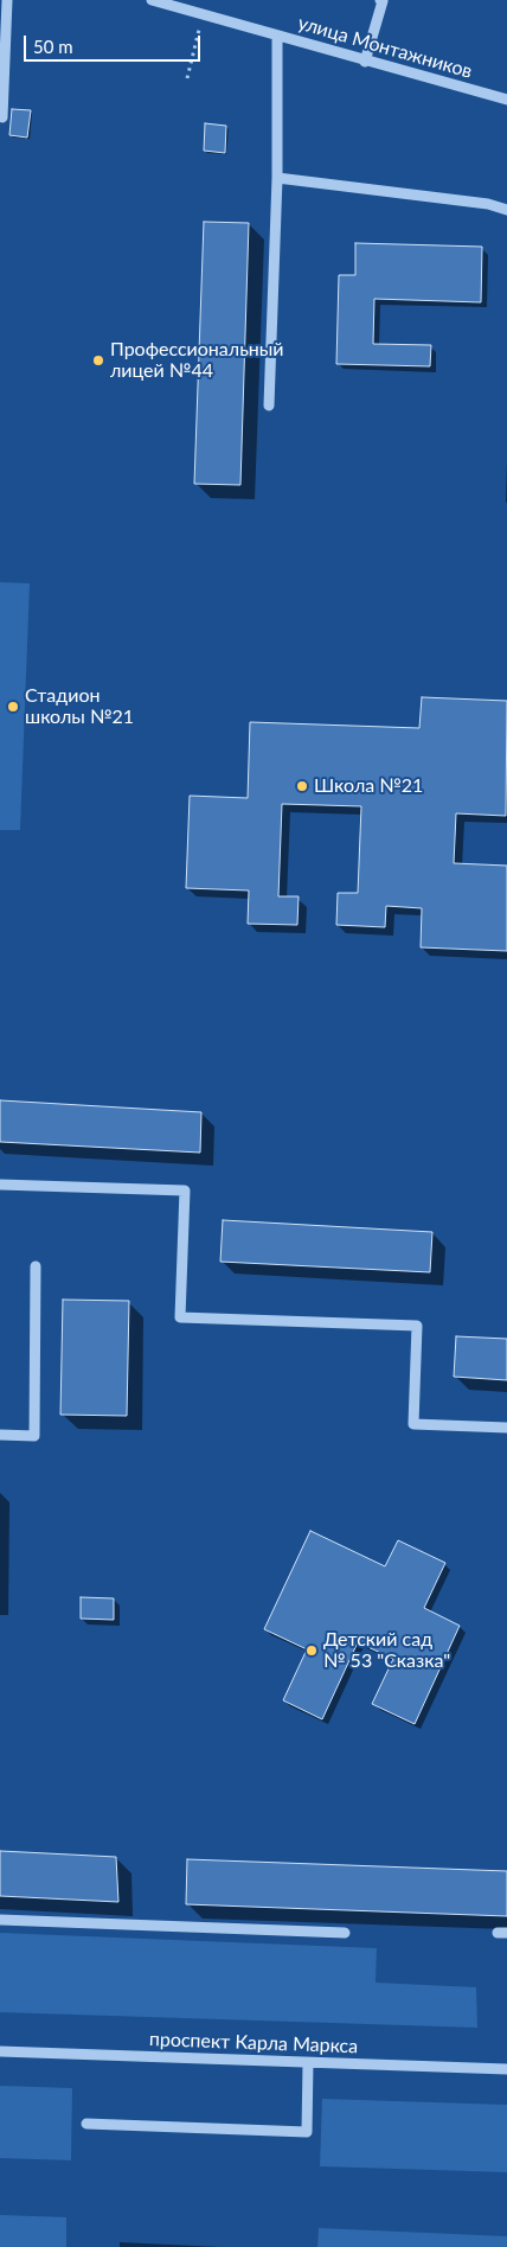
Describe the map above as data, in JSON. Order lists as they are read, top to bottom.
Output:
{
  "streets": {
    "street": ["улица Монтажников", "проспект Карла Маркса"]
  },
  "places": [
    "Профессиональный лицей №44",
    "Стадион школы №21",
    "Школа №21",
    "Детский сад № 53 \"Сказка\""
  ],
  "scale_bar": "50 m"
}
